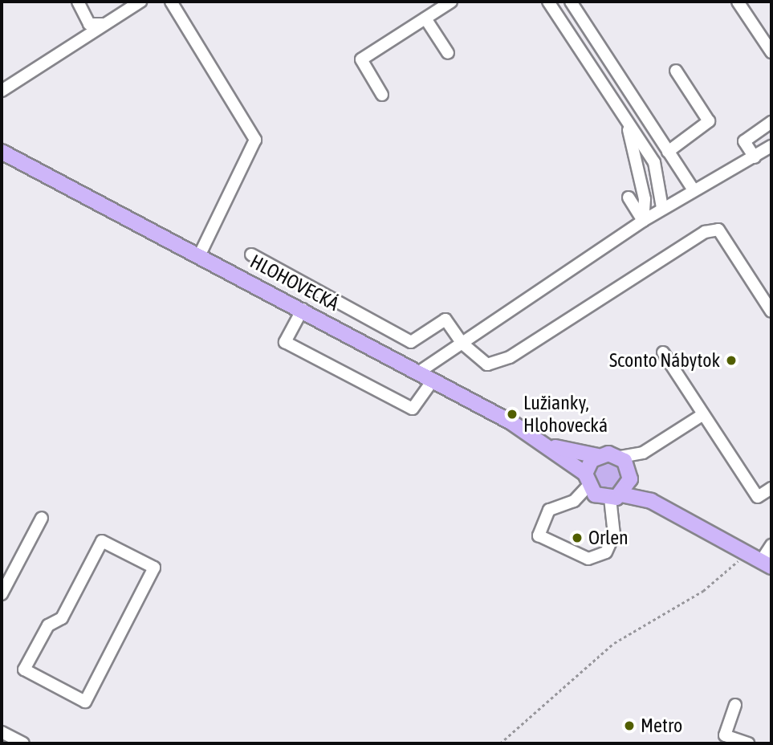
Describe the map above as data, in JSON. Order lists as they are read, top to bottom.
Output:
{
  "streets": {
    "main road": ["HLOHOVECKÁ"]
  },
  "places": [
    "Sconto Nábytok",
    "Lužianky, Hlohovecká",
    "Orlen",
    "Metro"
  ]
}
